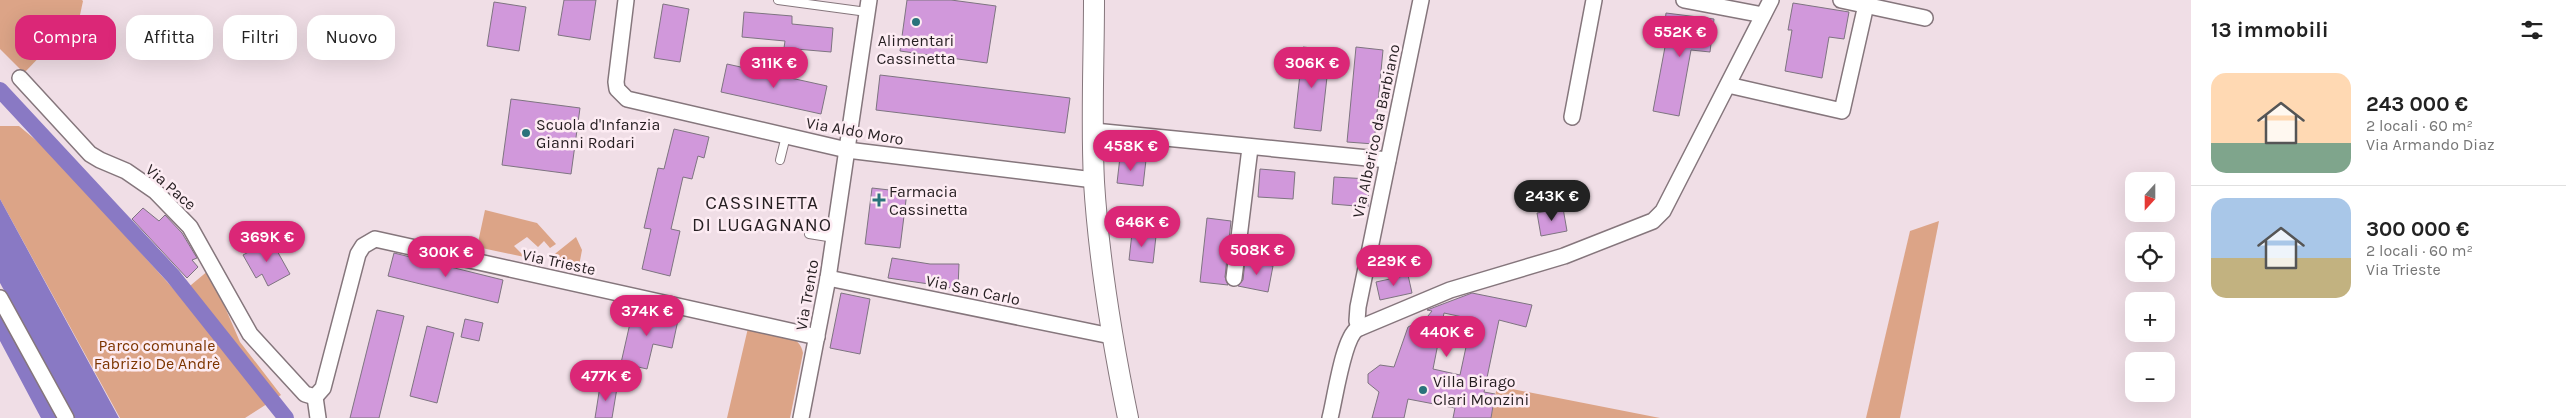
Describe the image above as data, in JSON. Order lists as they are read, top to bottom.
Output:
{
  "streets": {
    "street": [
      "Via Aldo Moro",
      "Via Alberico da Barbiano",
      "Via Pace",
      "Via Trieste",
      "Via San Carlo",
      "Via Trento"
    ]
  },
  "crossings": [
    ["Via Aldo Moro", "Via Trento"],
    ["Via Pace", "Via Trieste"],
    ["Via Trieste", "Via Trento"],
    ["Via San Carlo", "Via Trento"]
  ],
  "districts": ["CASSINETTA DI LUGAGNANO"],
  "parks": ["Parco comunale Fabrizio De Andrè"],
  "places": {
    "other": ["Alimentari Cassinetta", "Scuola d'Infanzia Gianni Rodari", "Villa Birago Clari Monzini"],
    "health": ["Farmacia Cassinetta"]
  },
  "north": "bottom",
  "page": {
    "heading": "13 immobili",
    "chip": [
      "Compra",
      "Affitta",
      "Filtri",
      "Nuovo"
    ],
    "price": [
      "552K €",
      "311K €",
      "306K €",
      "458K €",
      "243K €",
      "646K €",
      "369K €",
      "508K €",
      "300K €",
      "229K €",
      "374K €",
      "440K €",
      "477K €"
    ],
    "list": [
      {
        "name": "243 000 €",
        "note": "2 locali · 60 m² · Via Armando Diaz"
      },
      {
        "name": "300 000 €",
        "note": "2 locali · 60 m² · Via Trieste"
      }
    ],
    "map_buttons": ["+", "−"]
  }
}
